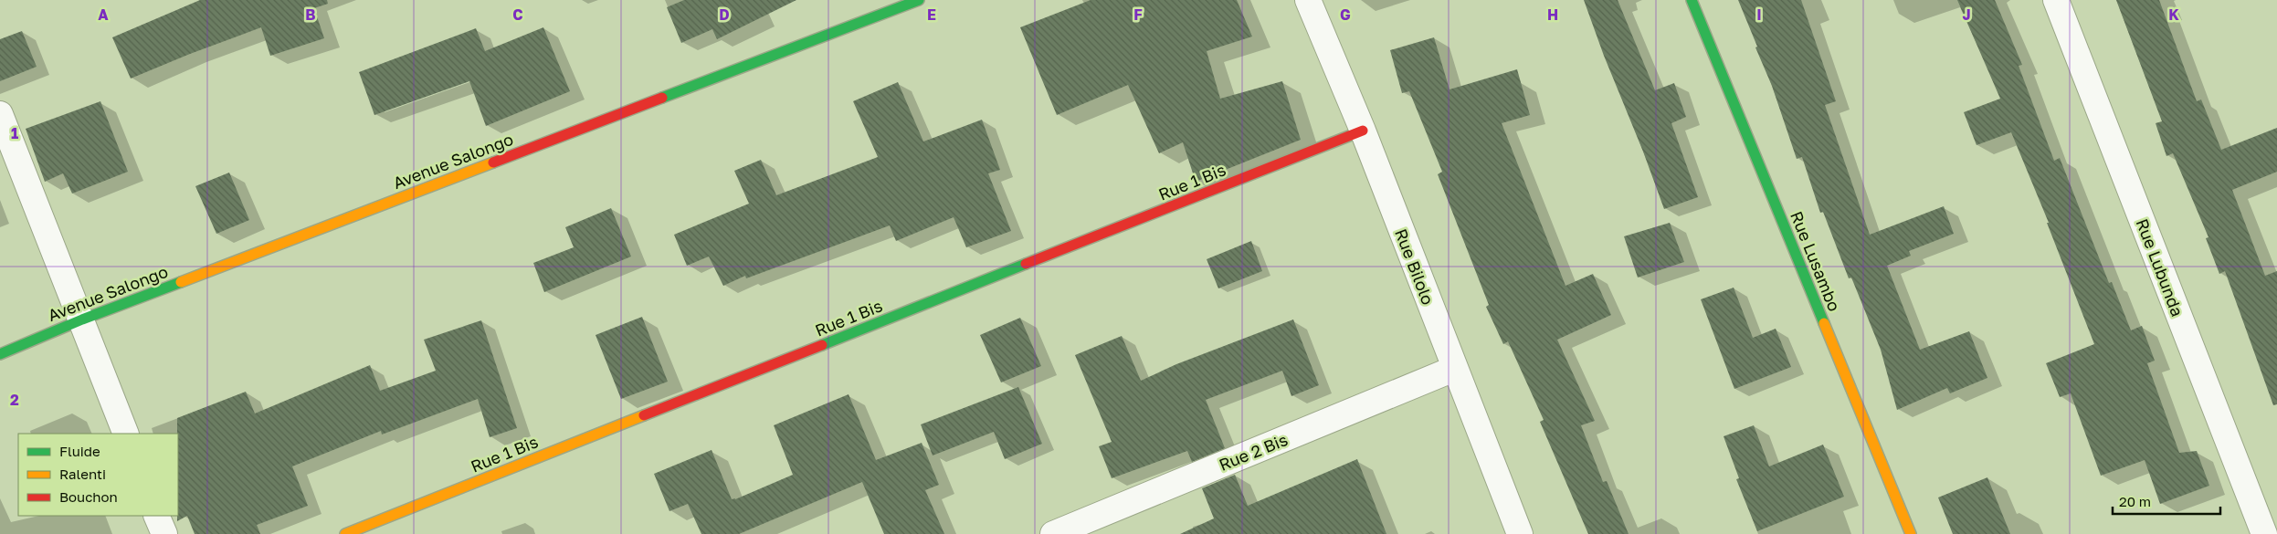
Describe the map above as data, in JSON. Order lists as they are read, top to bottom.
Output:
{
  "streets": {
    "street": [
      "Avenue Salongo",
      "Rue 1 Bis",
      "Rue Lusambo",
      "Rue Bilolo",
      "Rue Lubunda",
      "Rue 2 Bis"
    ]
  },
  "crossings": [
    ["Rue 1 Bis", "Rue Bilolo"],
    ["Rue Bilolo", "Rue 2 Bis"]
  ],
  "legend": ["Fluide", "Ralenti", "Bouchon"],
  "scale_bar": "20 m",
  "grid": {
    "columns": [
      "A",
      "B",
      "C",
      "D",
      "E",
      "F",
      "G",
      "H",
      "I",
      "J",
      "K"
    ],
    "rows": ["1", "2"]
  }
}
